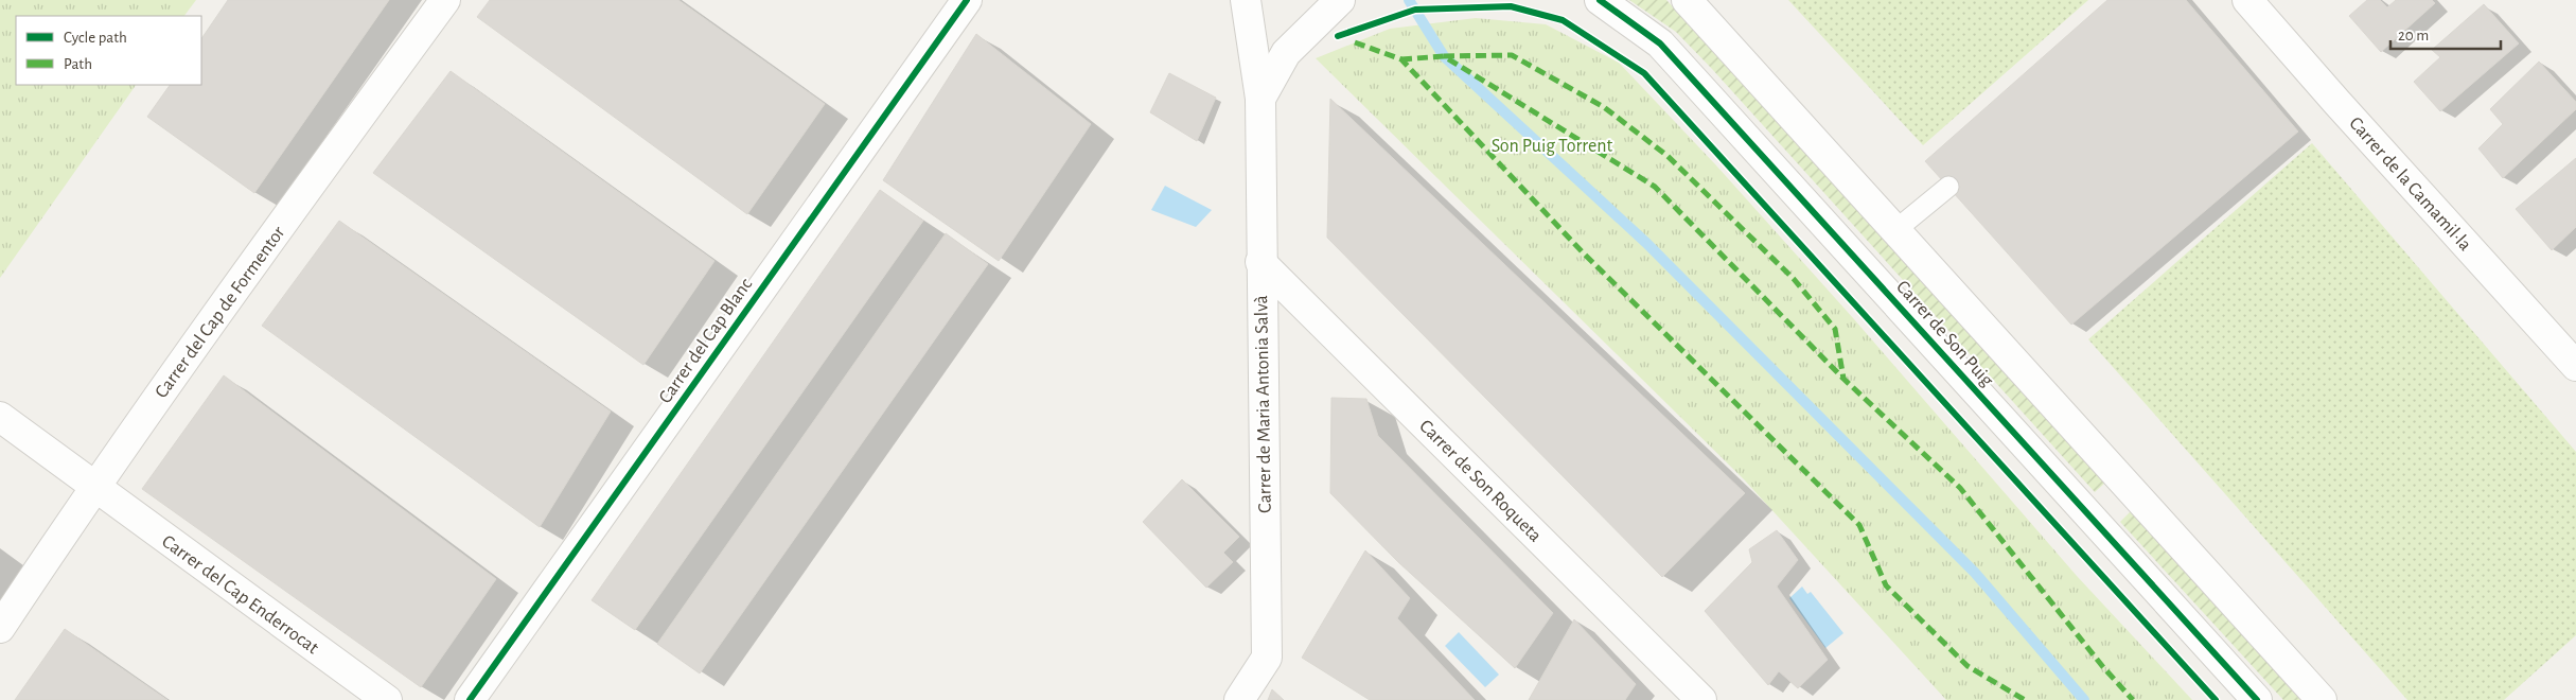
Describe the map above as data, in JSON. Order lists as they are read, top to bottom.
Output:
{
  "streets": {
    "street": [
      "Carrer de la Camamil·la",
      "Carrer del Cap de Formentor",
      "Carrer de Son Puig",
      "Carrer del Cap Blanc",
      "Carrer de Maria Antonia Salvà",
      "Carrer de Son Roqueta",
      "Carrer del Cap Enderrocat"
    ]
  },
  "crossings": [
    ["Carrer del Cap de Formentor", "Carrer del Cap Enderrocat"],
    ["Carrer de Maria Antonia Salvà", "Carrer de Son Roqueta"]
  ],
  "parks": ["Son Puig Torrent"],
  "legend": ["Cycle path", "Path"],
  "scale_bar": "20 m"
}
